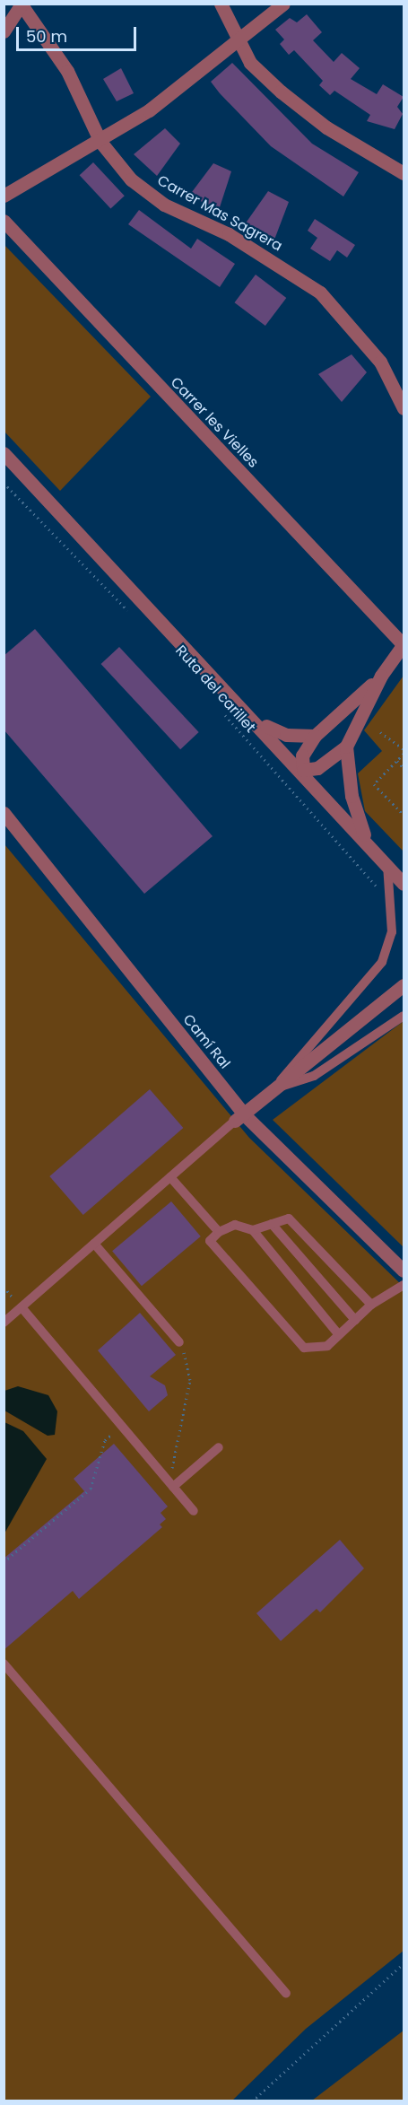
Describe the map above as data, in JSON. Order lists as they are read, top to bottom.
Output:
{
  "streets": {
    "street": ["Carrer Mas Sagrera", "Carrer les Vielles", "Camí Ral"],
    "path": ["Ruta del carillet"]
  },
  "scale_bar": "50 m"
}
